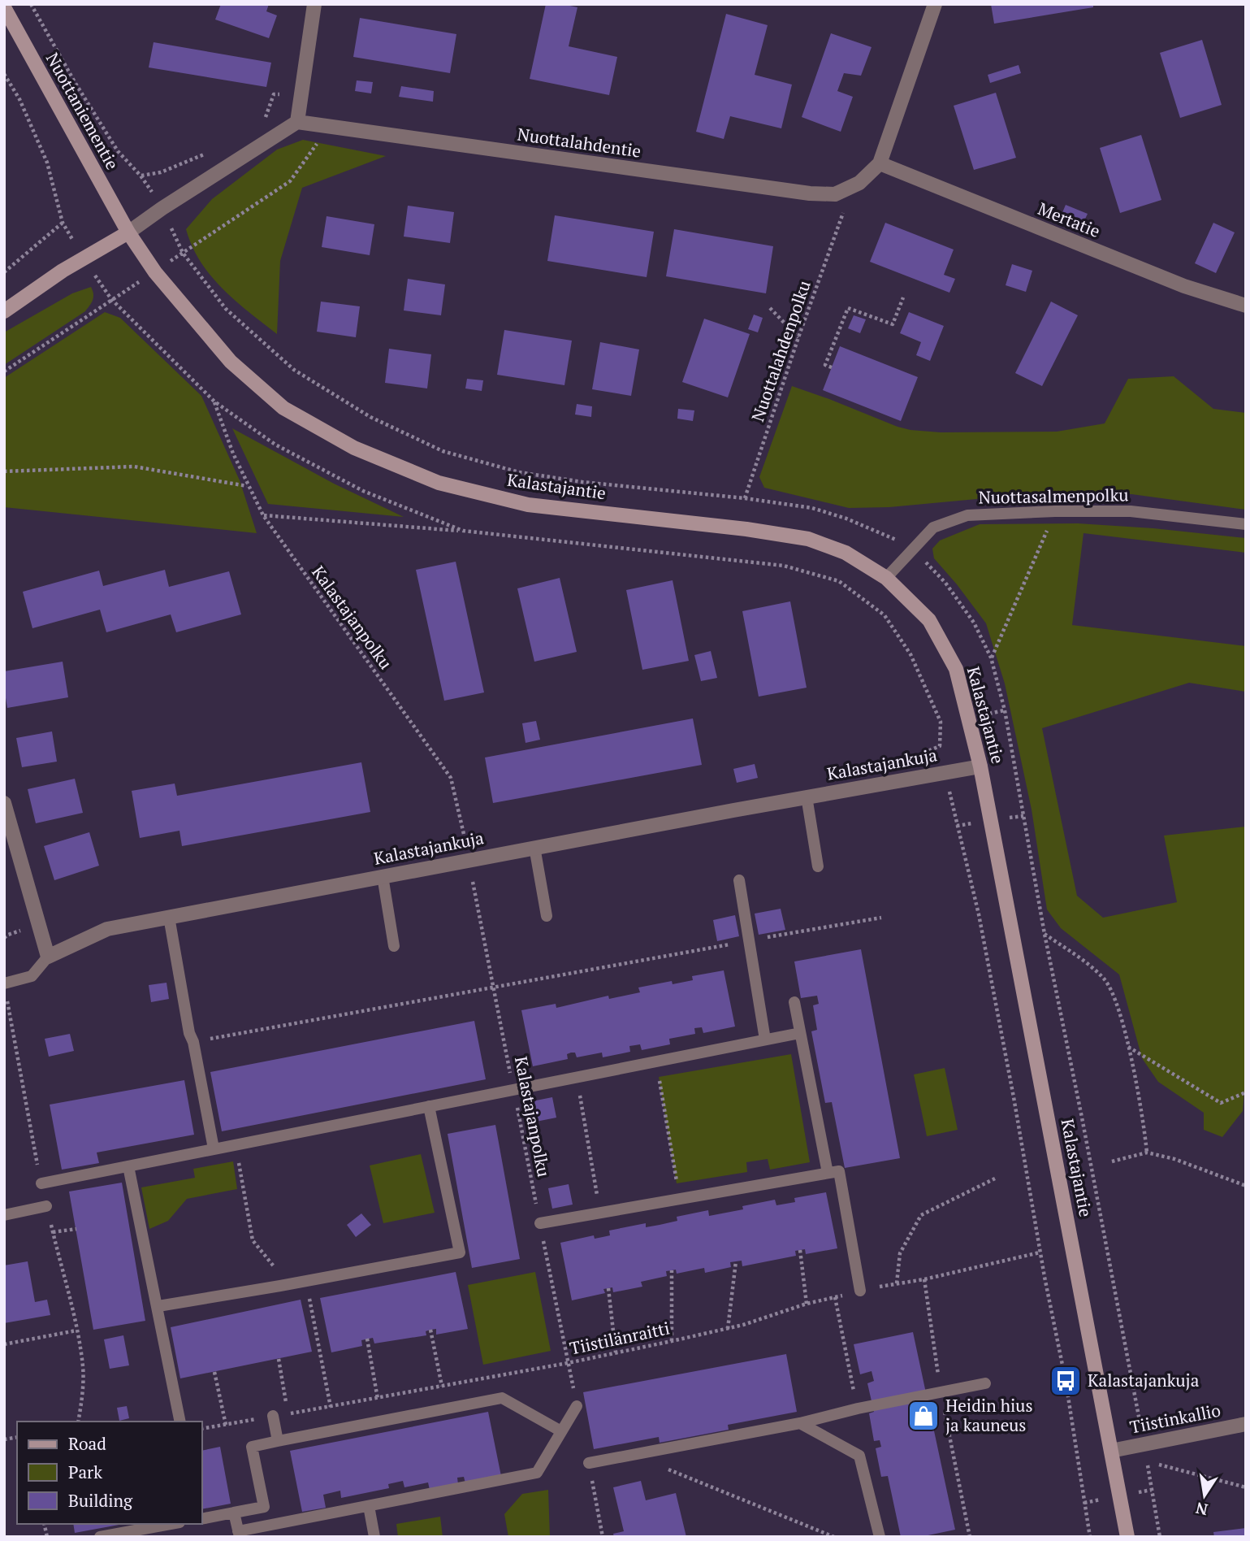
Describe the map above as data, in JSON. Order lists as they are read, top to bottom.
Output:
{
  "streets": {
    "main road": ["Nuottaniementie", "Kalastajantie"],
    "street": [
      "Nuottalahdentie",
      "Mertatie",
      "Kalastajankuja",
      "Tiistinkallio"
    ],
    "lane": ["Nuottasalmenpolku"],
    "path": ["Nuottalahdenpolku", "Kalastajanpolku", "Tiistilänraitti"]
  },
  "crossings": [
    ["Nuottaniementie", "Kalastajantie"],
    ["Nuottalahdentie", "Mertatie"],
    ["Kalastajantie", "Nuottasalmenpolku"],
    ["Kalastajantie", "Kalastajankuja"],
    ["Kalastajantie", "Tiistinkallio"],
    ["Kalastajanpolku", "Tiistilänraitti"]
  ],
  "places": {
    "bus stop": ["Kalastajankuja"],
    "shop": ["Heidin hius ja kauneus"]
  },
  "legend": ["Road", "Park", "Building"],
  "north": "bottom"
}
